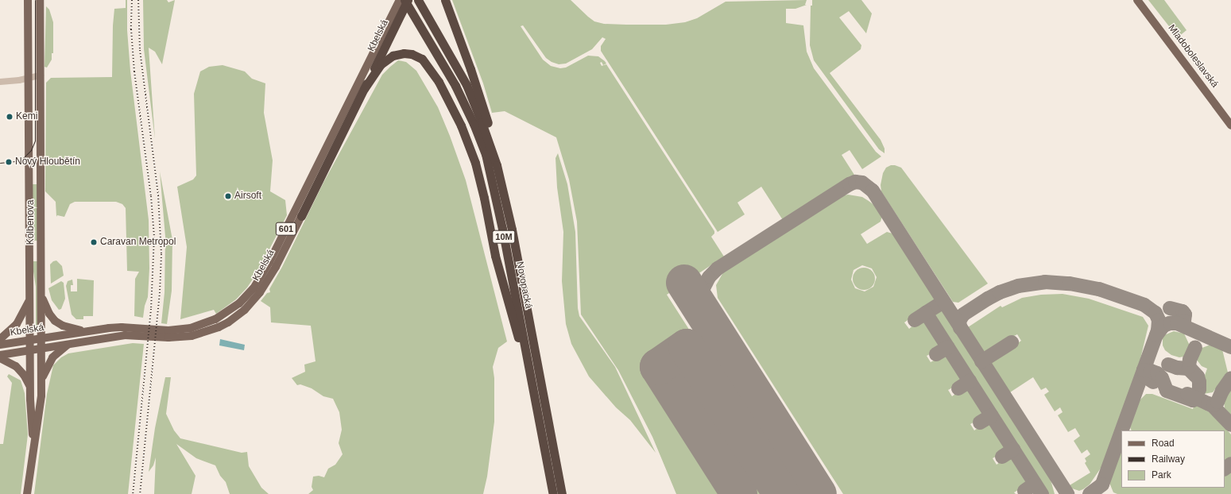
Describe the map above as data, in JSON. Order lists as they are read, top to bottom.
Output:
{
  "streets": {
    "highway": [
      "Kbelská",
      "601",
      "10M",
      "Novopacká"
    ],
    "main road": ["Mladoboleslavská", "Kolbenova"]
  },
  "crossings": [
    ["Kbelská", "Kolbenova"],
    ["Kbelská", "10M"],
    ["10M", "Novopacká"]
  ],
  "places": [
    "Kemi",
    "Nový Hloubětín",
    "Airsoft",
    "Caravan Metropol"
  ],
  "legend": ["Road", "Railway", "Park"]
}
